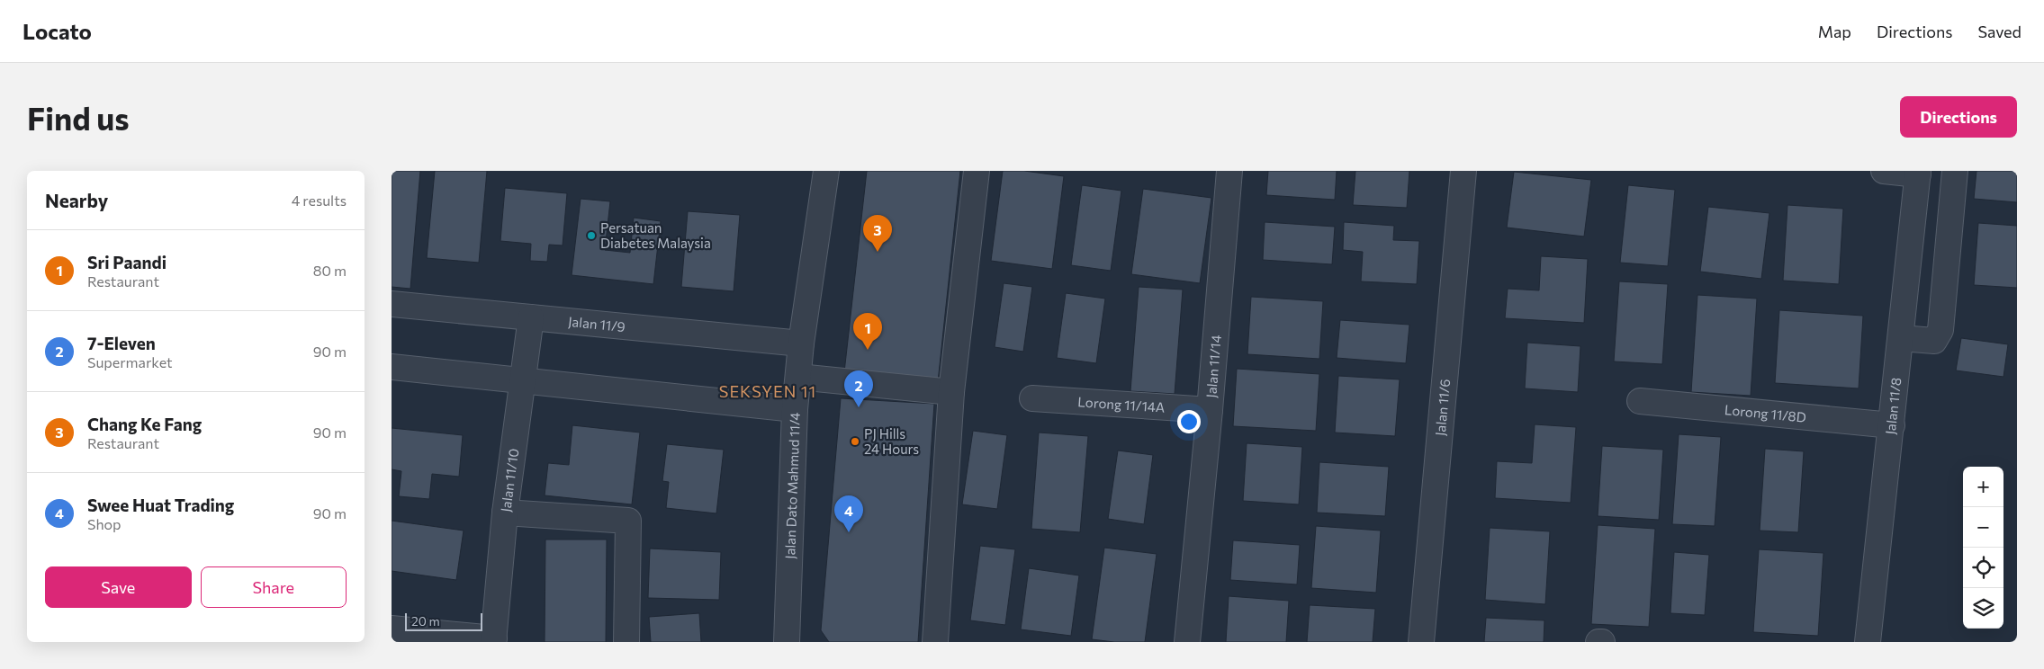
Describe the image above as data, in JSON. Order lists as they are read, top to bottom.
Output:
{
  "streets": {
    "street": [
      "Jalan 11/9",
      "Jalan 11/14",
      "Lorong 11/14A",
      "Jalan 11/6",
      "Jalan 11/8",
      "Lorong 11/8D",
      "Jalan 11/10",
      "Jalan Dato Mahmud 11/4"
    ]
  },
  "crossings": [
    ["Jalan 11/9", "Jalan 11/10"],
    ["Jalan 11/9", "Jalan Dato Mahmud 11/4"],
    ["Jalan 11/14", "Lorong 11/14A"],
    ["Jalan 11/8", "Lorong 11/8D"]
  ],
  "districts": ["SEKSYEN 11"],
  "places": ["Persatuan Diabetes Malaysia", "PJ Hills 24 Hours"],
  "scale_bar": "20 m",
  "page": {
    "header": "Locato",
    "nav": ["Map", "Directions", "Saved"],
    "buttons": [
      "Directions",
      ["Save", "Share"]
    ],
    "title": "Find us",
    "heading": ["Nearby", "4 results"],
    "pins": [
      "3",
      "1",
      "2",
      "4"
    ],
    "list": [
      {
        "mark": "1",
        "name": "Sri Paandi",
        "note": "Restaurant",
        "value": "80 m"
      },
      {
        "mark": "2",
        "name": "7-Eleven",
        "note": "Supermarket",
        "value": "90 m"
      },
      {
        "mark": "3",
        "name": "Chang Ke Fang",
        "note": "Restaurant",
        "value": "90 m"
      },
      {
        "mark": "4",
        "name": "Swee Huat Trading",
        "note": "Shop",
        "value": "90 m"
      }
    ],
    "map_buttons": ["+", "−"],
    "scale": "20 m"
  }
}
